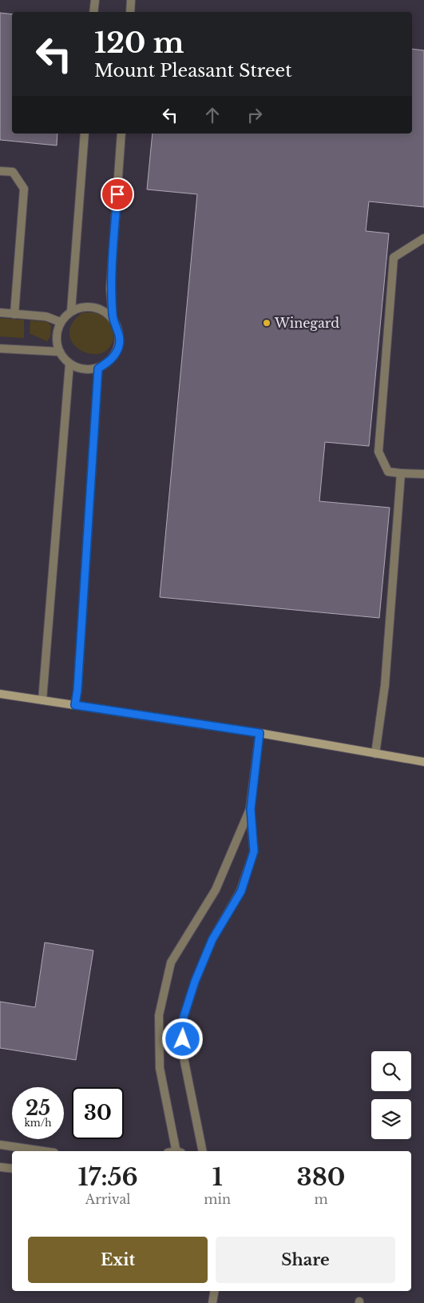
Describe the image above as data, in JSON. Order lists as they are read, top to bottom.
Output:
{
  "places": ["Winegard"],
  "page": {
    "turn": ["120 m", "Mount Pleasant Street"],
    "speed": "25 km/h",
    "limit": "30",
    "eta": [
      "17:56",
      "Arrival",
      "1",
      "min",
      "380",
      "m"
    ],
    "buttons": ["Exit", "Share"]
  }
}
